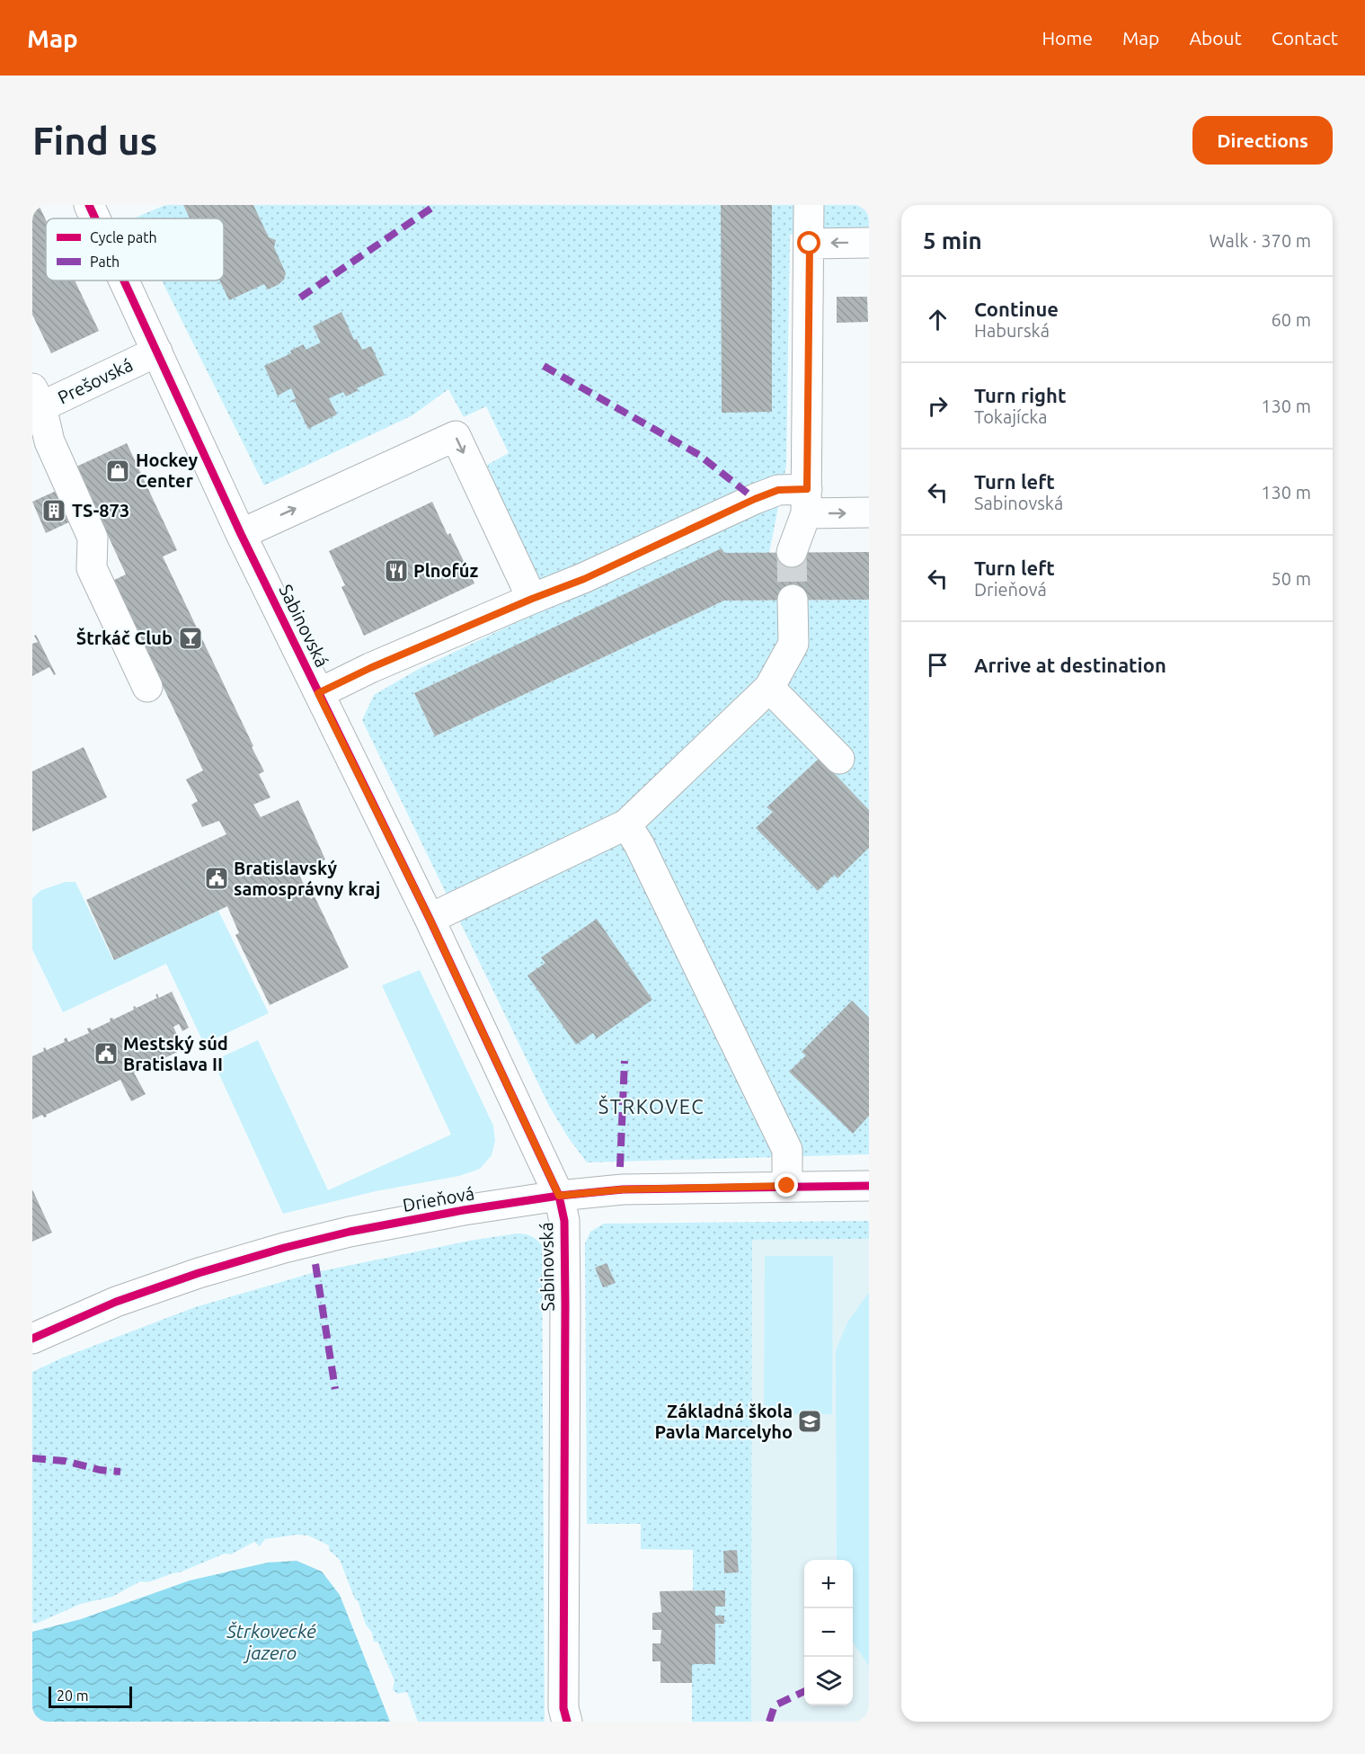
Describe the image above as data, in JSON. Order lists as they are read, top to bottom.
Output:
{
  "streets": {
    "street": ["Prešovská", "Sabinovská", "Drieňová"]
  },
  "crossings": [
    ["Prešovská", "Sabinovská"],
    ["Sabinovská", "Drieňová"]
  ],
  "districts": ["ŠTRKOVEC"],
  "water": ["Štrkovecké jazero"],
  "places": {
    "shop": ["Hockey Center"],
    "building": ["TS-873"],
    "restaurant": ["Plnofúz"],
    "bar": ["Štrkáč Club"],
    "public building": ["Bratislavský samosprávny kraj", "Mestský súd Bratislava II"],
    "school or university": ["Základná škola Pavla Marcelyho"]
  },
  "legend": ["Cycle path", "Path"],
  "scale_bar": "20 m",
  "page": {
    "header": "Map",
    "nav": [
      "Home",
      "Map",
      "About",
      "Contact"
    ],
    "buttons": "Directions",
    "title": "Find us",
    "heading": ["5 min", "Walk · 370 m"],
    "list": [
      ["Continue", "Haburská", "60 m"],
      ["Turn right", "Tokajícka", "130 m"],
      ["Turn left", "Sabinovská", "130 m"],
      ["Turn left", "Drieňová", "50 m"],
      "Arrive at destination"
    ],
    "map_buttons": ["+", "−"],
    "scale": "20 m"
  }
}
